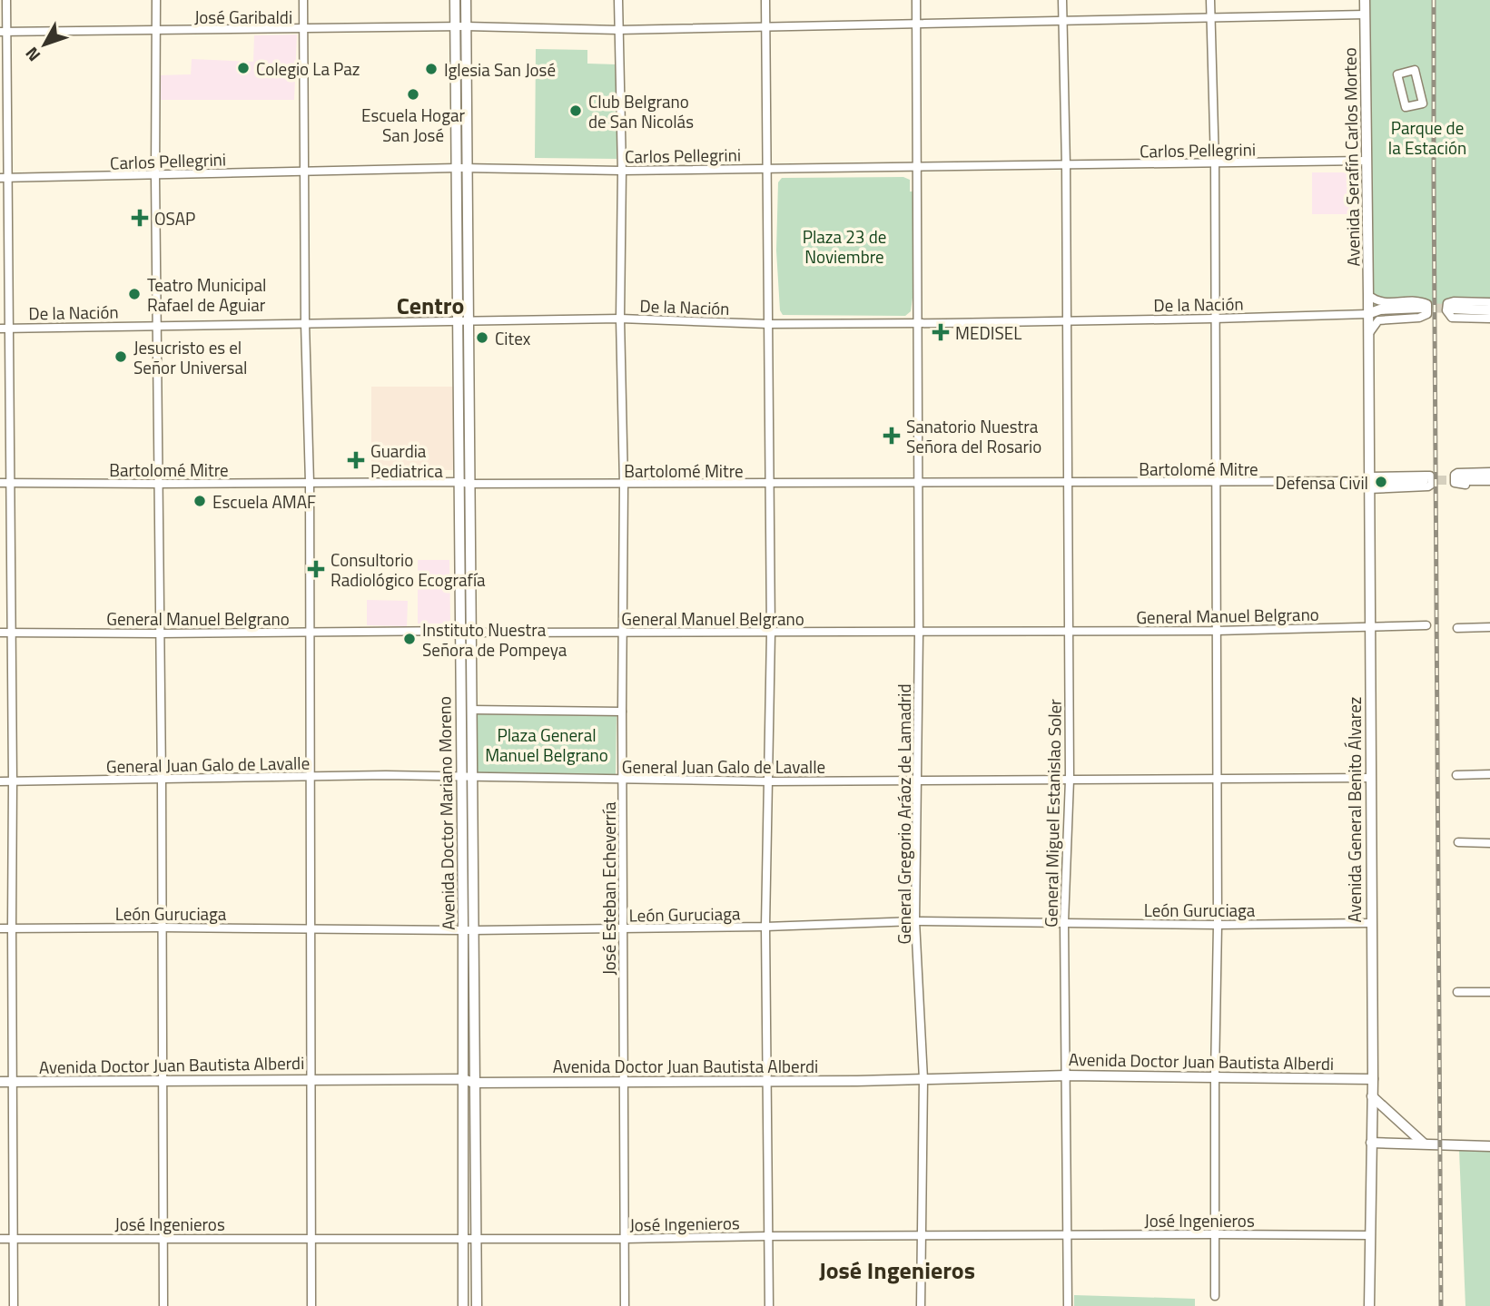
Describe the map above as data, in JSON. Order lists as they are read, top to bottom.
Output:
{
  "streets": {
    "main road": [
      "Avenida Serafín Carlos Morteo",
      "Avenida General Benito Álvarez",
      "Avenida Doctor Mariano Moreno",
      "Avenida Doctor Juan Bautista Alberdi"
    ],
    "street": [
      "José Garibaldi",
      "Carlos Pellegrini",
      "De la Nación",
      "Bartolomé Mitre",
      "General Manuel Belgrano",
      "General Juan Galo de Lavalle",
      "General Miguel Estanislao Soler",
      "General Gregorio Aráoz de Lamadrid",
      "José Esteban Echeverría",
      "León Guruciaga",
      "José Ingenieros"
    ]
  },
  "crossings": [
    ["José Garibaldi", "Avenida Serafín Carlos Morteo"],
    ["José Garibaldi", "Avenida Doctor Mariano Moreno"],
    ["José Garibaldi", "General Miguel Estanislao Soler"],
    ["José Garibaldi", "General Gregorio Aráoz de Lamadrid"],
    ["José Garibaldi", "José Esteban Echeverría"],
    ["Carlos Pellegrini", "Avenida Serafín Carlos Morteo"],
    ["Carlos Pellegrini", "Avenida Doctor Mariano Moreno"],
    ["Carlos Pellegrini", "General Miguel Estanislao Soler"],
    ["Carlos Pellegrini", "General Gregorio Aráoz de Lamadrid"],
    ["Carlos Pellegrini", "José Esteban Echeverría"],
    ["Avenida Serafín Carlos Morteo", "De la Nación"],
    ["Avenida Serafín Carlos Morteo", "Avenida General Benito Álvarez"],
    ["De la Nación", "Avenida General Benito Álvarez"],
    ["De la Nación", "Avenida Doctor Mariano Moreno"],
    ["De la Nación", "General Miguel Estanislao Soler"],
    ["De la Nación", "General Gregorio Aráoz de Lamadrid"],
    ["De la Nación", "José Esteban Echeverría"],
    ["Bartolomé Mitre", "Avenida General Benito Álvarez"],
    ["Bartolomé Mitre", "Avenida Doctor Mariano Moreno"],
    ["Bartolomé Mitre", "General Miguel Estanislao Soler"],
    ["Bartolomé Mitre", "General Gregorio Aráoz de Lamadrid"],
    ["Bartolomé Mitre", "José Esteban Echeverría"],
    ["General Manuel Belgrano", "Avenida General Benito Álvarez"],
    ["General Manuel Belgrano", "Avenida Doctor Mariano Moreno"],
    ["General Manuel Belgrano", "General Miguel Estanislao Soler"],
    ["General Manuel Belgrano", "General Gregorio Aráoz de Lamadrid"],
    ["General Manuel Belgrano", "José Esteban Echeverría"],
    ["General Juan Galo de Lavalle", "Avenida General Benito Álvarez"],
    ["General Juan Galo de Lavalle", "Avenida Doctor Mariano Moreno"],
    ["General Juan Galo de Lavalle", "General Miguel Estanislao Soler"],
    ["General Juan Galo de Lavalle", "General Gregorio Aráoz de Lamadrid"],
    ["General Juan Galo de Lavalle", "José Esteban Echeverría"],
    ["Avenida General Benito Álvarez", "León Guruciaga"],
    ["Avenida General Benito Álvarez", "Avenida Doctor Juan Bautista Alberdi"],
    ["Avenida General Benito Álvarez", "José Ingenieros"],
    ["Avenida Doctor Mariano Moreno", "León Guruciaga"],
    ["Avenida Doctor Mariano Moreno", "Avenida Doctor Juan Bautista Alberdi"],
    ["Avenida Doctor Mariano Moreno", "José Ingenieros"],
    ["General Miguel Estanislao Soler", "León Guruciaga"],
    ["General Miguel Estanislao Soler", "Avenida Doctor Juan Bautista Alberdi"],
    ["General Miguel Estanislao Soler", "José Ingenieros"],
    ["General Gregorio Aráoz de Lamadrid", "León Guruciaga"],
    ["General Gregorio Aráoz de Lamadrid", "Avenida Doctor Juan Bautista Alberdi"],
    ["General Gregorio Aráoz de Lamadrid", "José Ingenieros"],
    ["José Esteban Echeverría", "León Guruciaga"],
    ["José Esteban Echeverría", "Avenida Doctor Juan Bautista Alberdi"],
    ["José Esteban Echeverría", "José Ingenieros"]
  ],
  "districts": ["Centro", "José Ingenieros"],
  "parks": ["Parque de la Estación", "Plaza 23 de Noviembre", "Plaza General Manuel Belgrano"],
  "places": {
    "other": [
      "Colegio La Paz",
      "Iglesia San José",
      "Escuela Hogar San José",
      "Club Belgrano de San Nicolás",
      "Teatro Municipal Rafael de Aguiar",
      "Citex",
      "Jesucristo es el Señor Universal",
      "Defensa Civil",
      "Escuela AMAF",
      "Instituto Nuestra Señora de Pompeya"
    ],
    "health": [
      "OSAP",
      "MEDISEL",
      "Sanatorio Nuestra Señora del Rosario",
      "Guardia Pediatrica",
      "Consultorio Radiológico Ecografía"
    ]
  },
  "north": "bottom left"
}
